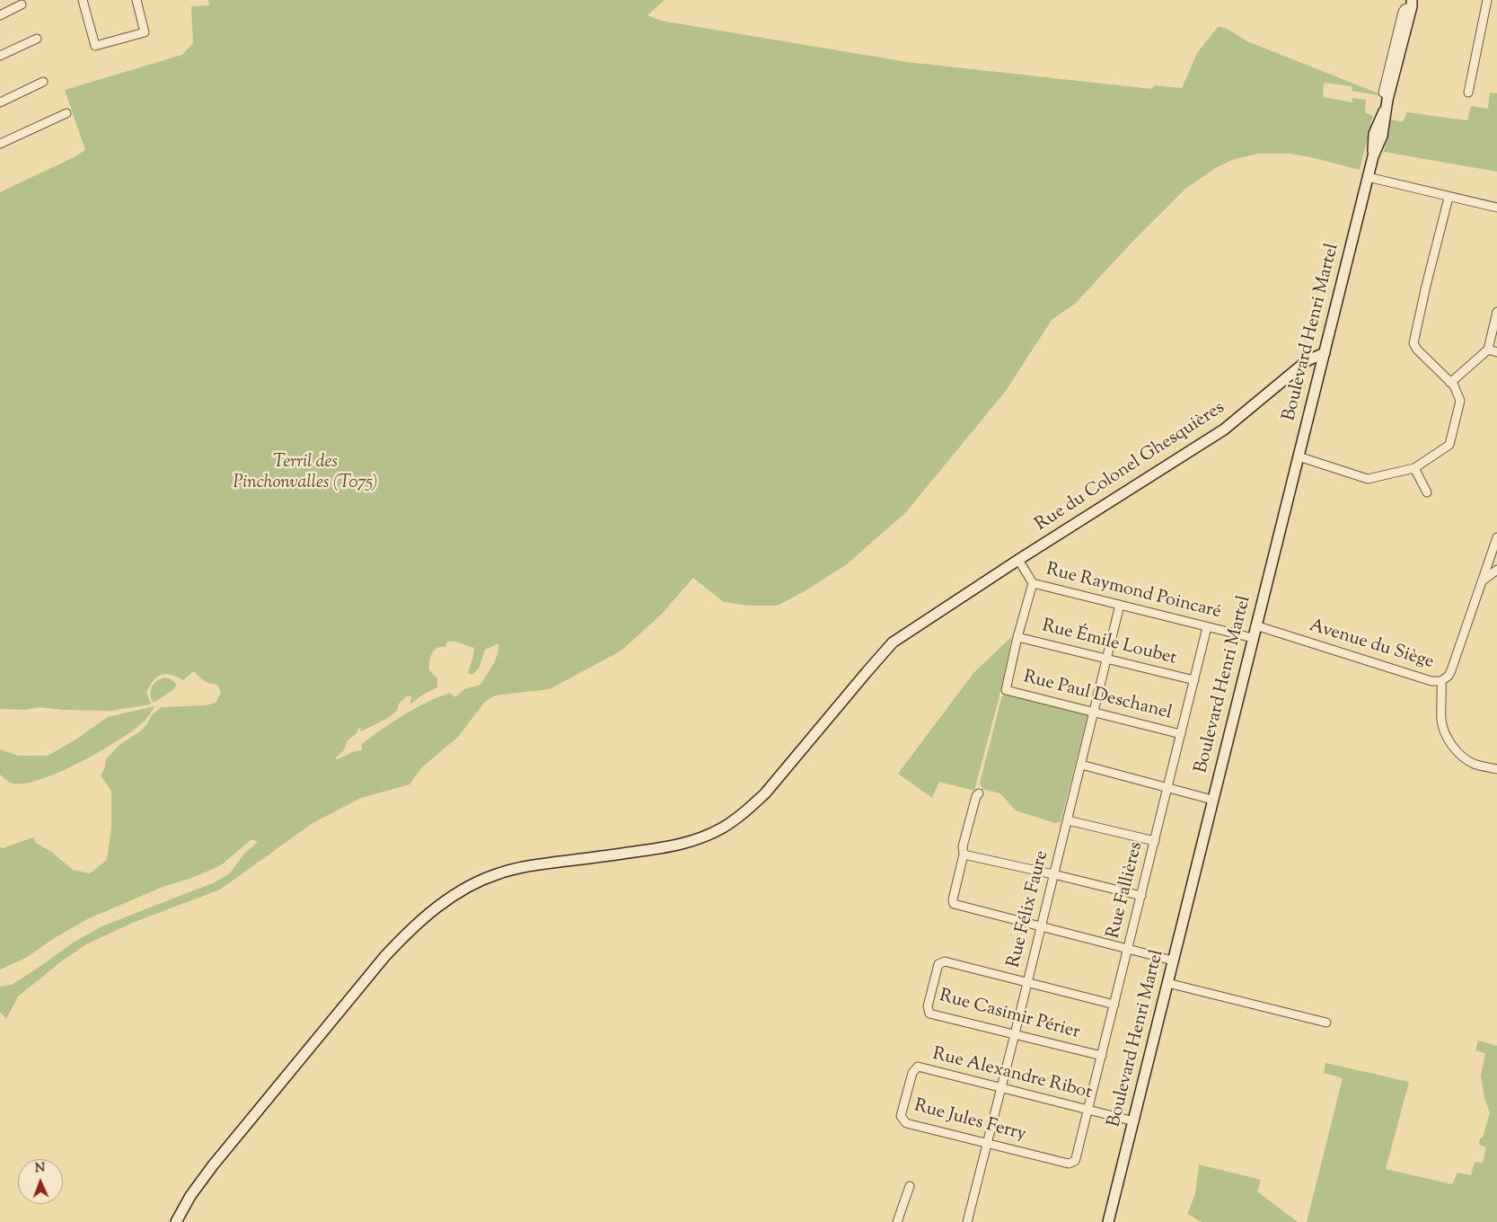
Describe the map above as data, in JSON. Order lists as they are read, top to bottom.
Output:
{
  "streets": {
    "main road": ["Boulevard Henri Martel", "Rue du Colonel Ghesquières"],
    "street": [
      "Rue Raymond Poincaré",
      "Rue Émile Loubet",
      "Avenue du Siège",
      "Rue Paul Deschanel",
      "Rue Fallières",
      "Rue Félix Faure",
      "Rue Casimir Périer",
      "Rue Alexandre Ribot",
      "Rue Jules Ferry"
    ]
  },
  "crossings": [
    ["Boulevard Henri Martel", "Rue du Colonel Ghesquières"],
    ["Boulevard Henri Martel", "Rue Raymond Poincaré"],
    ["Boulevard Henri Martel", "Avenue du Siège"],
    ["Boulevard Henri Martel", "Rue Alexandre Ribot"],
    ["Rue du Colonel Ghesquières", "Rue Raymond Poincaré"],
    ["Rue Raymond Poincaré", "Rue Fallières"],
    ["Rue Raymond Poincaré", "Rue Félix Faure"],
    ["Rue Émile Loubet", "Rue Paul Deschanel"],
    ["Rue Émile Loubet", "Rue Fallières"],
    ["Rue Émile Loubet", "Rue Félix Faure"],
    ["Rue Paul Deschanel", "Rue Fallières"],
    ["Rue Paul Deschanel", "Rue Félix Faure"],
    ["Rue Fallières", "Rue Casimir Périer"],
    ["Rue Fallières", "Rue Alexandre Ribot"],
    ["Rue Fallières", "Rue Jules Ferry"],
    ["Rue Félix Faure", "Rue Casimir Périer"],
    ["Rue Félix Faure", "Rue Alexandre Ribot"],
    ["Rue Félix Faure", "Rue Jules Ferry"],
    ["Rue Alexandre Ribot", "Rue Jules Ferry"]
  ],
  "parks": ["Terril des Pinchonvalles (T075)"],
  "north": "top"
}
